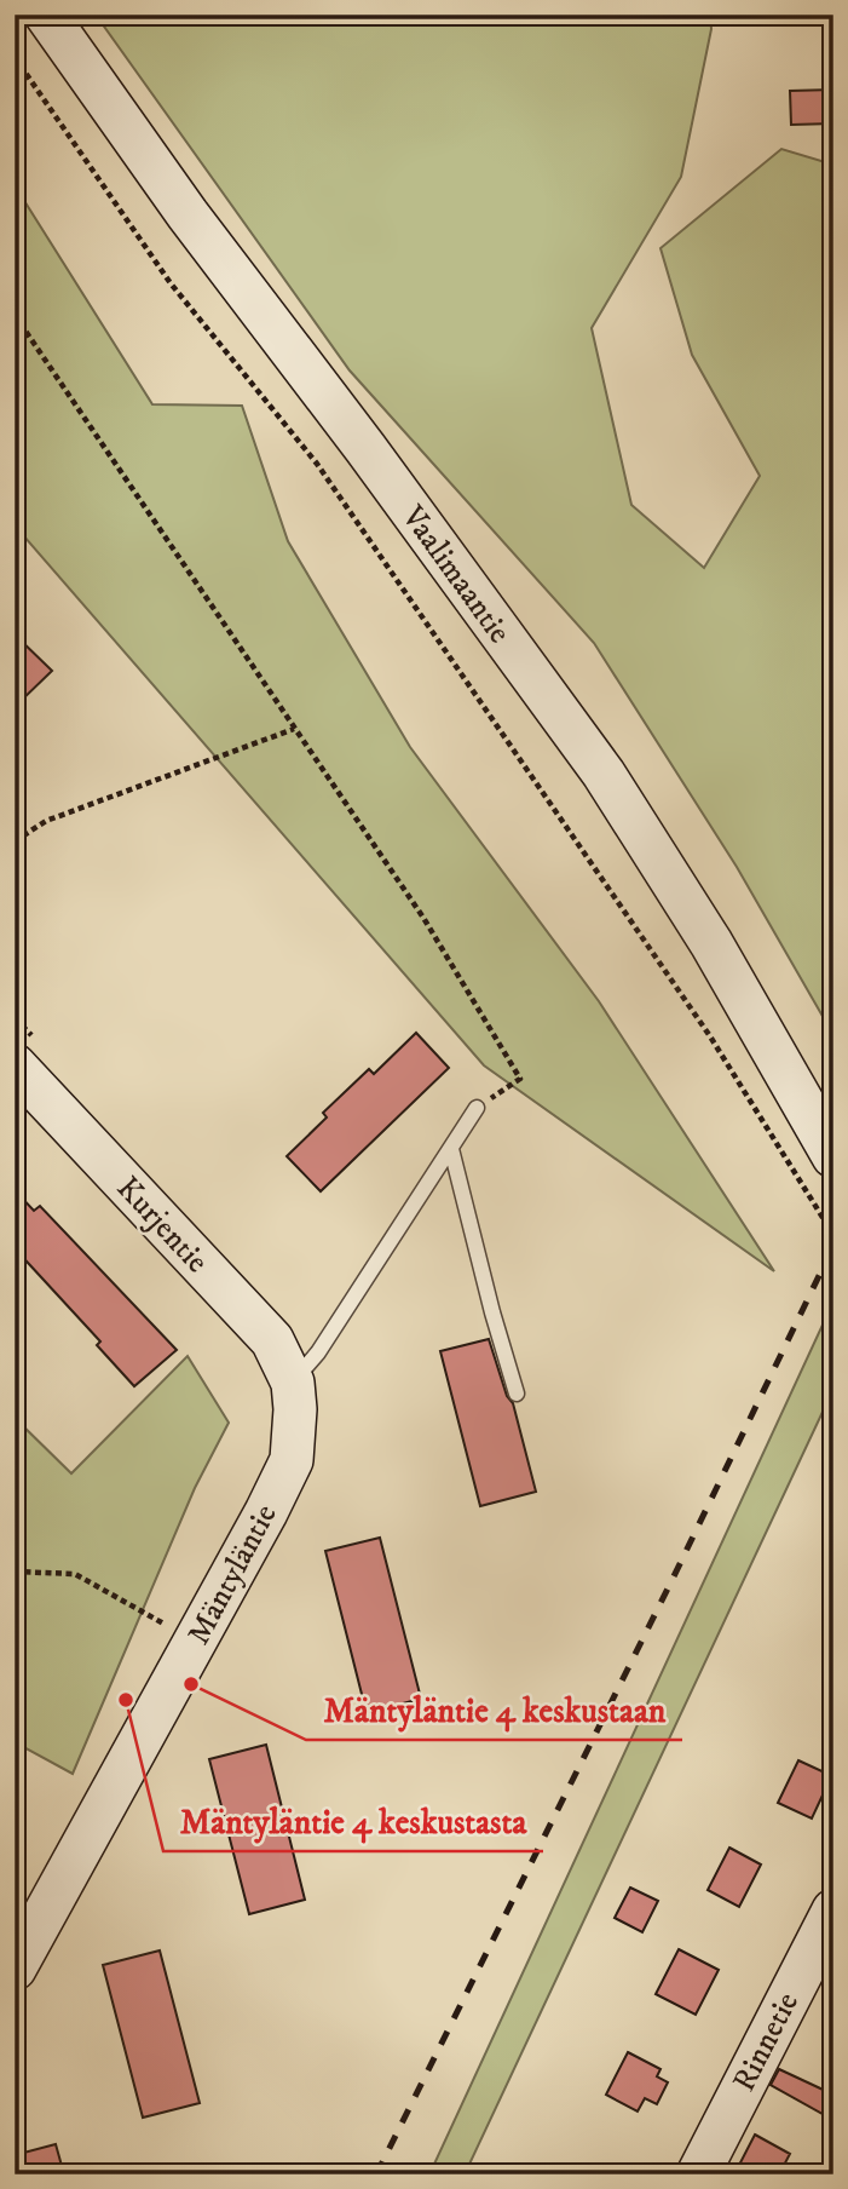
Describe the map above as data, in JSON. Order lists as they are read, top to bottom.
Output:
{
  "streets": {
    "main road": [
      "Vaalimaantie",
      "Kurjentie",
      "Mäntyläntie",
      "Rinnetie"
    ]
  },
  "crossings": [
    ["Kurjentie", "Mäntyläntie"]
  ],
  "places": ["Mäntyläntie 4 keskustaan", "Mäntyläntie 4 keskustasta"]
}
